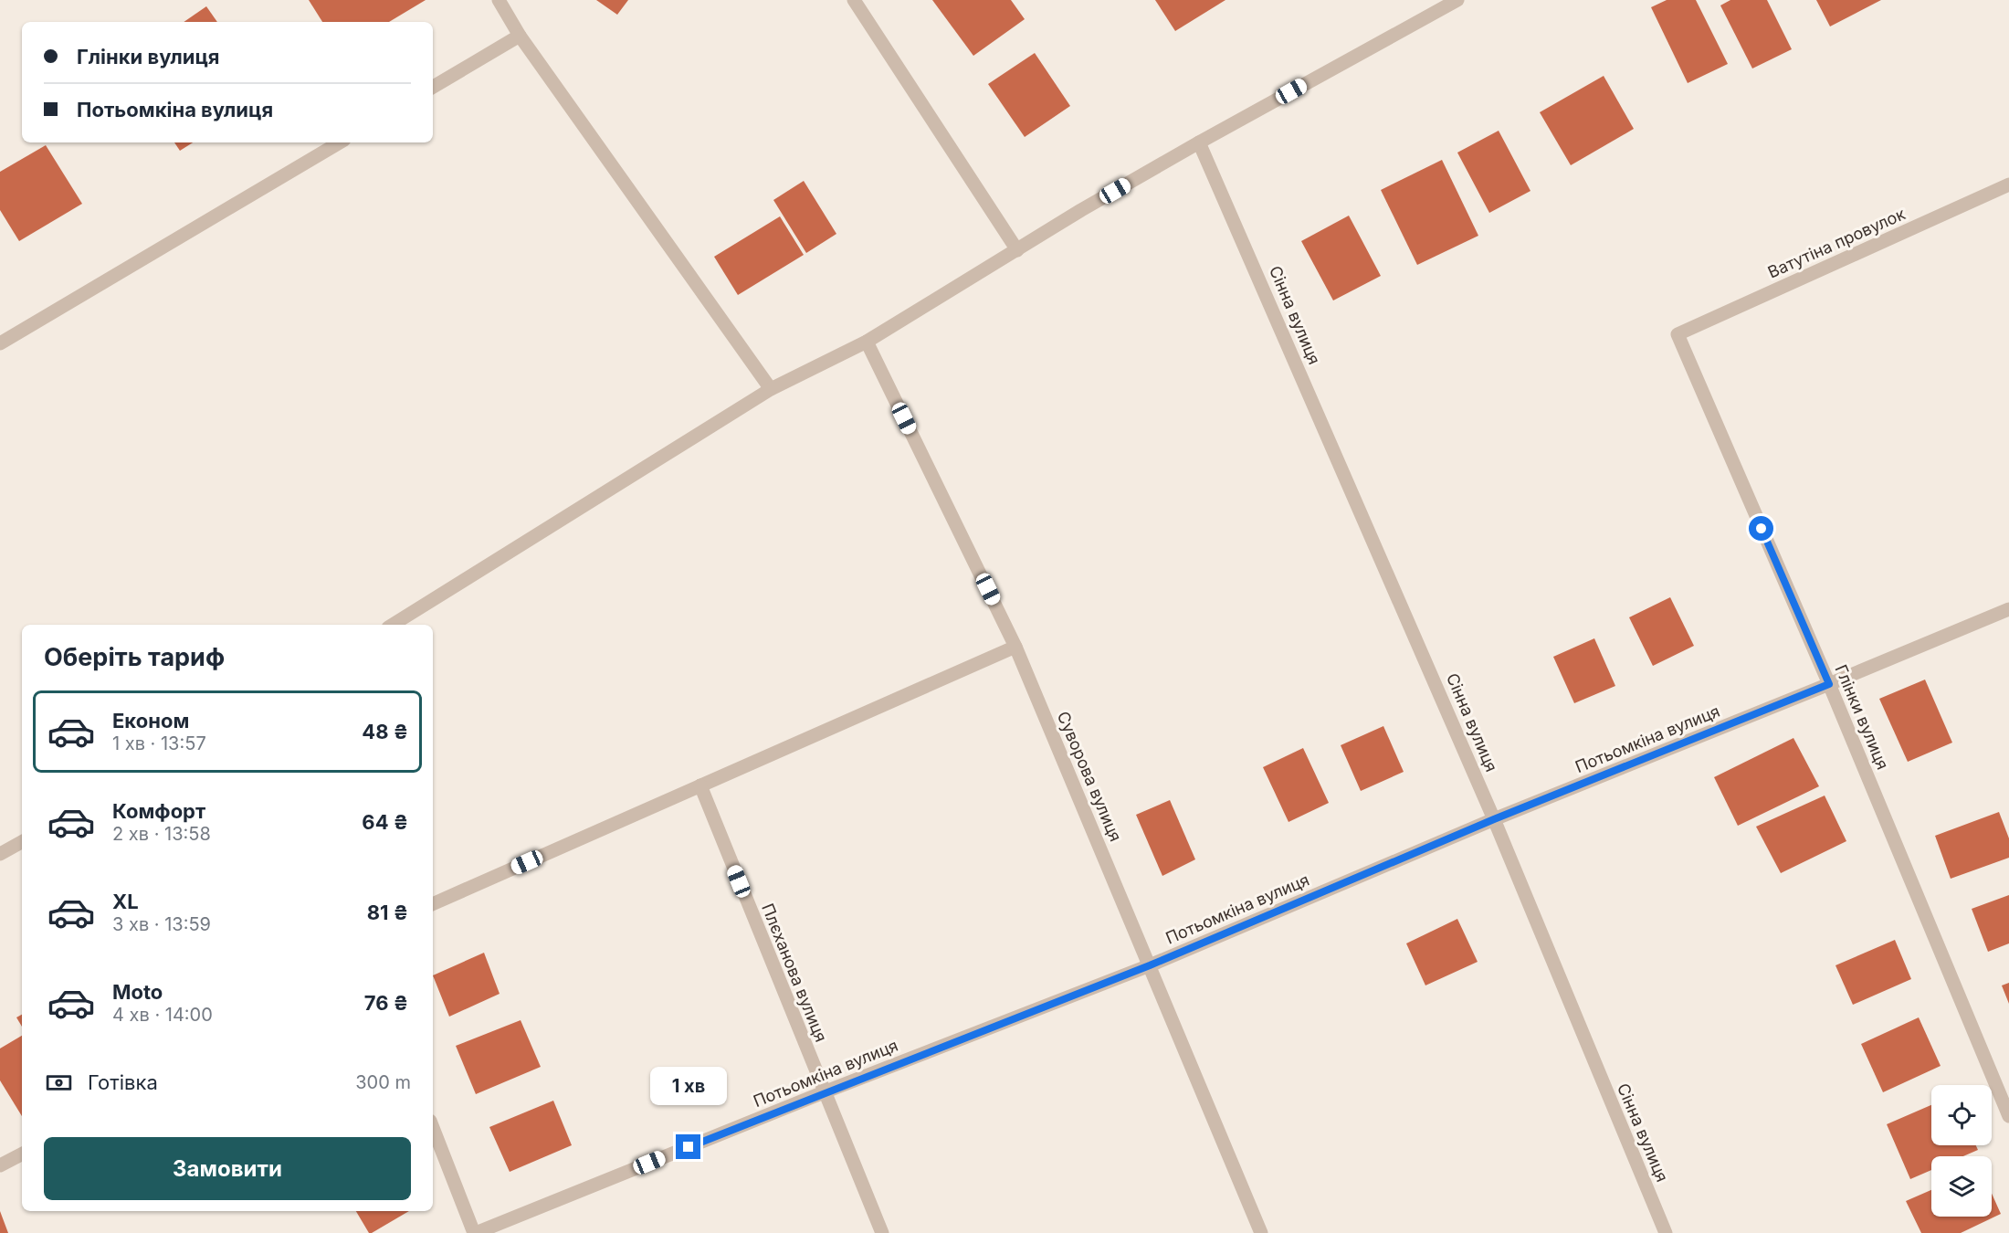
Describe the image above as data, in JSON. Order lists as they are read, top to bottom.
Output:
{
  "streets": {
    "street": [
      "Ватутіна провулок",
      "Сінна вулиця",
      "Глінки вулиця",
      "Потьомкіна вулиця",
      "Суворова вулиця",
      "Плєханова вулиця"
    ]
  },
  "crossings": [
    ["Ватутіна провулок", "Глінки вулиця"],
    ["Сінна вулиця", "Потьомкіна вулиця"],
    ["Глінки вулиця", "Потьомкіна вулиця"],
    ["Потьомкіна вулиця", "Суворова вулиця"],
    ["Потьомкіна вулиця", "Плєханова вулиця"]
  ],
  "page": {
    "banner": ["Глінки вулиця", "Потьомкіна вулиця"],
    "heading": "Оберіть тариф",
    "list": [
      {
        "name": "Економ",
        "note": "1 хв · 13:57",
        "value": "48 ₴"
      },
      {
        "name": "Комфорт",
        "note": "2 хв · 13:58",
        "value": "64 ₴"
      },
      {
        "name": "XL",
        "note": "3 хв · 13:59",
        "value": "81 ₴"
      },
      {
        "name": "Moto",
        "note": "4 хв · 14:00",
        "value": "76 ₴"
      }
    ],
    "pay": ["Готівка", "300 m"],
    "bubble": "1 хв",
    "buttons": "Замовити"
  }
}
